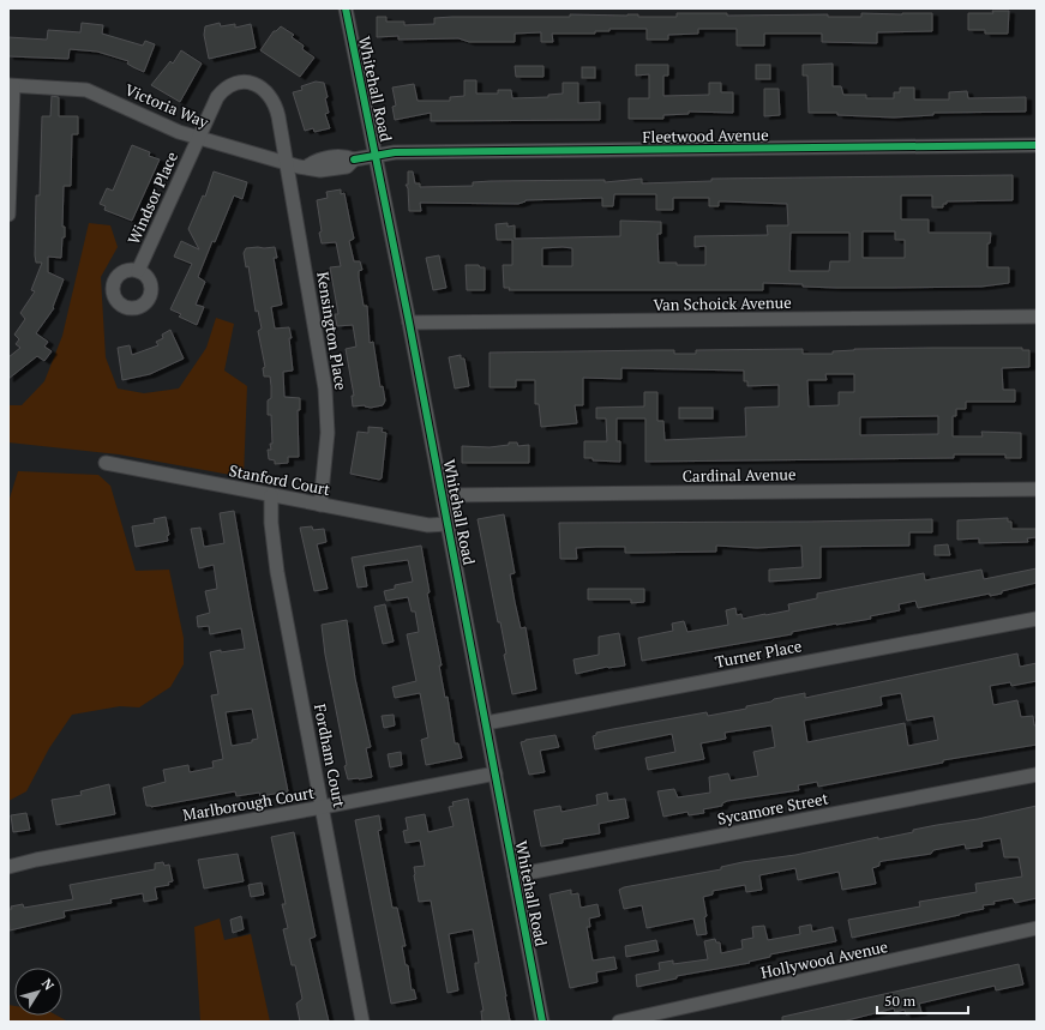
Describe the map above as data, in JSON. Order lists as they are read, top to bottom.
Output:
{
  "streets": {
    "street": [
      "Whitehall Road",
      "Victoria Way",
      "Fleetwood Avenue",
      "Windsor Place",
      "Van Schoick Avenue",
      "Kensington Place",
      "Cardinal Avenue",
      "Stanford Court",
      "Turner Place",
      "Fordham Court",
      "Marlborough Court",
      "Sycamore Street",
      "Hollywood Avenue"
    ]
  },
  "crossings": [
    ["Whitehall Road", "Victoria Way"],
    ["Whitehall Road", "Fleetwood Avenue"],
    ["Whitehall Road", "Van Schoick Avenue"],
    ["Whitehall Road", "Cardinal Avenue"],
    ["Whitehall Road", "Stanford Court"],
    ["Whitehall Road", "Turner Place"],
    ["Whitehall Road", "Marlborough Court"],
    ["Whitehall Road", "Sycamore Street"],
    ["Victoria Way", "Fleetwood Avenue"],
    ["Victoria Way", "Windsor Place"],
    ["Victoria Way", "Kensington Place"],
    ["Windsor Place", "Kensington Place"],
    ["Kensington Place", "Stanford Court"],
    ["Stanford Court", "Fordham Court"],
    ["Fordham Court", "Marlborough Court"]
  ],
  "scale_bar": "50 m",
  "north": "top right"
}
